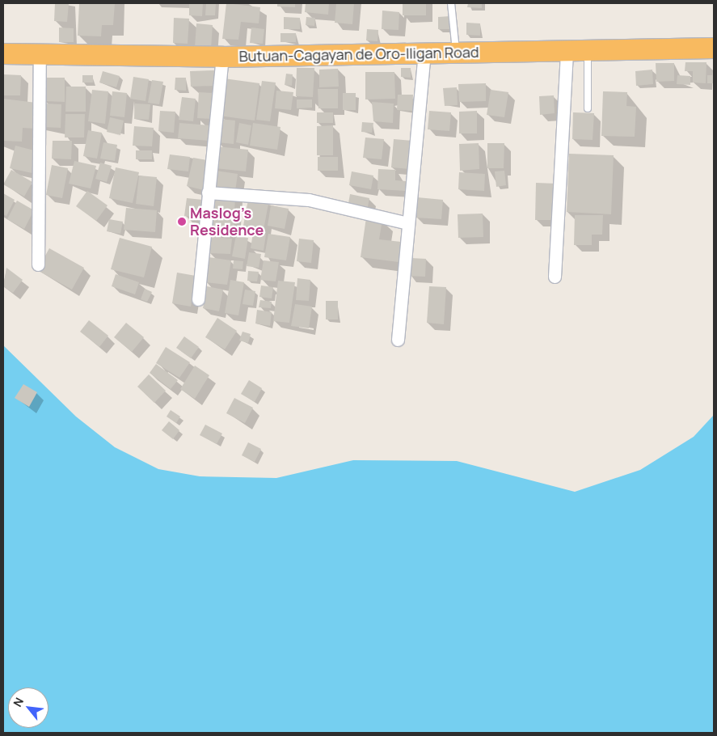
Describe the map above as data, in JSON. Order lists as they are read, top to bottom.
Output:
{
  "streets": {
    "highway": ["Butuan-Cagayan de Oro-Iligan Road"]
  },
  "places": ["Maslog’s Residence"],
  "north": "top left"
}
